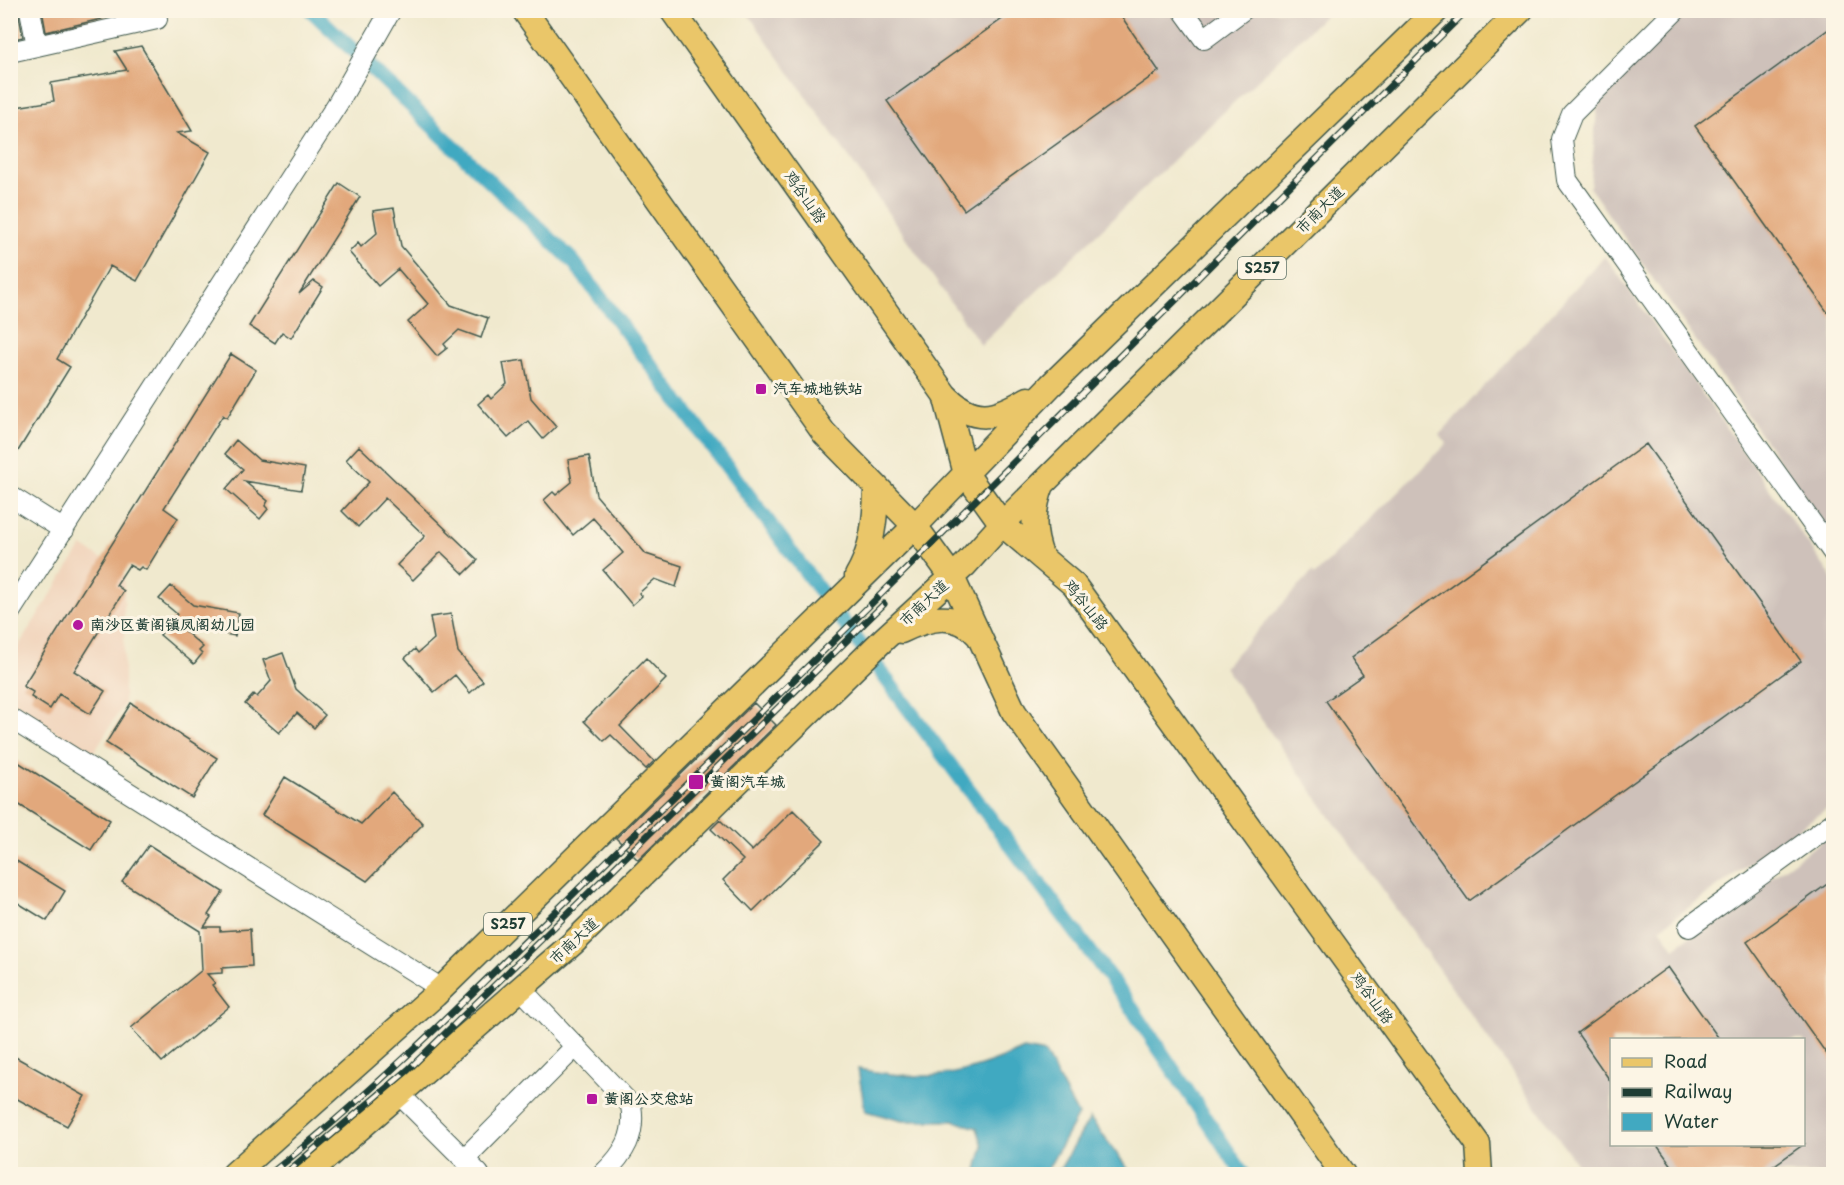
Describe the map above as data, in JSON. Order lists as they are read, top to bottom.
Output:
{
  "streets": {
    "main road": ["鸡谷山路", "市南大道", "S257"]
  },
  "crossings": [
    ["鸡谷山路", "市南大道"],
    ["鸡谷山路", "S257"]
  ],
  "places": {
    "transit": ["汽车城地铁站", "黄阁汽车城", "黄阁公交总站"],
    "other": ["南沙区黄阁镇凤阁幼儿园"]
  },
  "legend": ["Road", "Railway", "Water"]
}
